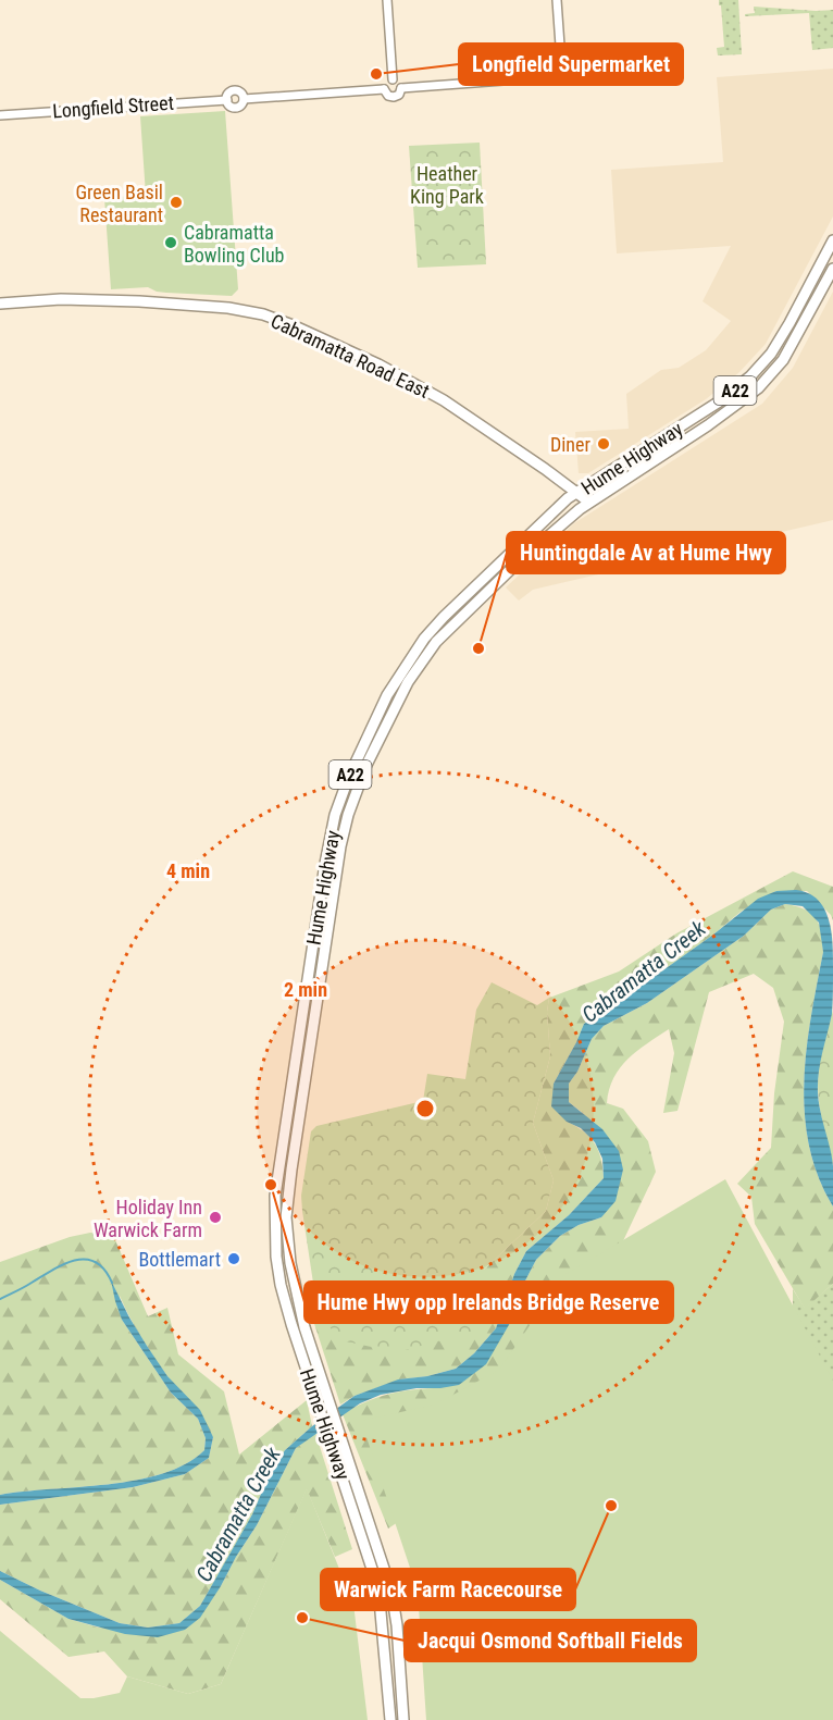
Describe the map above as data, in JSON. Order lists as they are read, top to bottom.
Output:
{
  "streets": {
    "main road": ["Cabramatta Road East", "A22", "Hume Highway"],
    "street": ["Longfield Street"]
  },
  "crossings": [
    ["Cabramatta Road East", "Hume Highway"]
  ],
  "water": ["Cabramatta Creek"],
  "parks": ["Heather King Park"],
  "places": [
    "Longfield Supermarket",
    "Green Basil Restaurant",
    "Cabramatta Bowling Club",
    "Diner",
    "Huntingdale Av at Hume Hwy",
    "Hume Hwy opp Irelands Bridge Reserve",
    "Holiday Inn Warwick Farm",
    "Bottlemart",
    "Warwick Farm Racecourse",
    "Jacqui Osmond Softball Fields"
  ],
  "rings": ["4 min", "2 min"]
}
